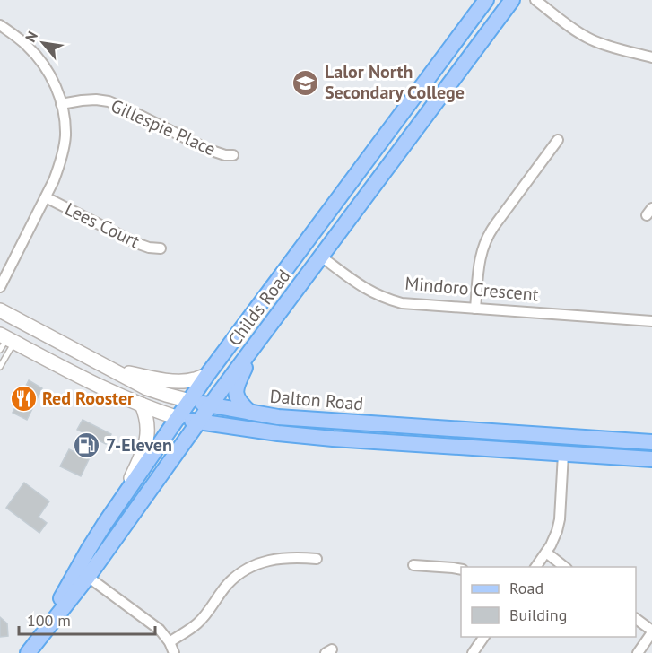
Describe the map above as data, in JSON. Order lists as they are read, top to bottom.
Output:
{
  "streets": {
    "main road": ["Mindoro Crescent", "Childs Road", "Dalton Road"],
    "street": ["Gillespie Place", "Lees Court"]
  },
  "crossings": [
    ["Mindoro Crescent", "Childs Road"],
    ["Childs Road", "Dalton Road"]
  ],
  "places": {
    "school or university": ["Lalor North Secondary College"],
    "restaurant": ["Red Rooster"],
    "fuel station": ["7-Eleven"]
  },
  "legend": ["Road", "Building"],
  "scale_bar": "100 m",
  "north": "top left"
}
